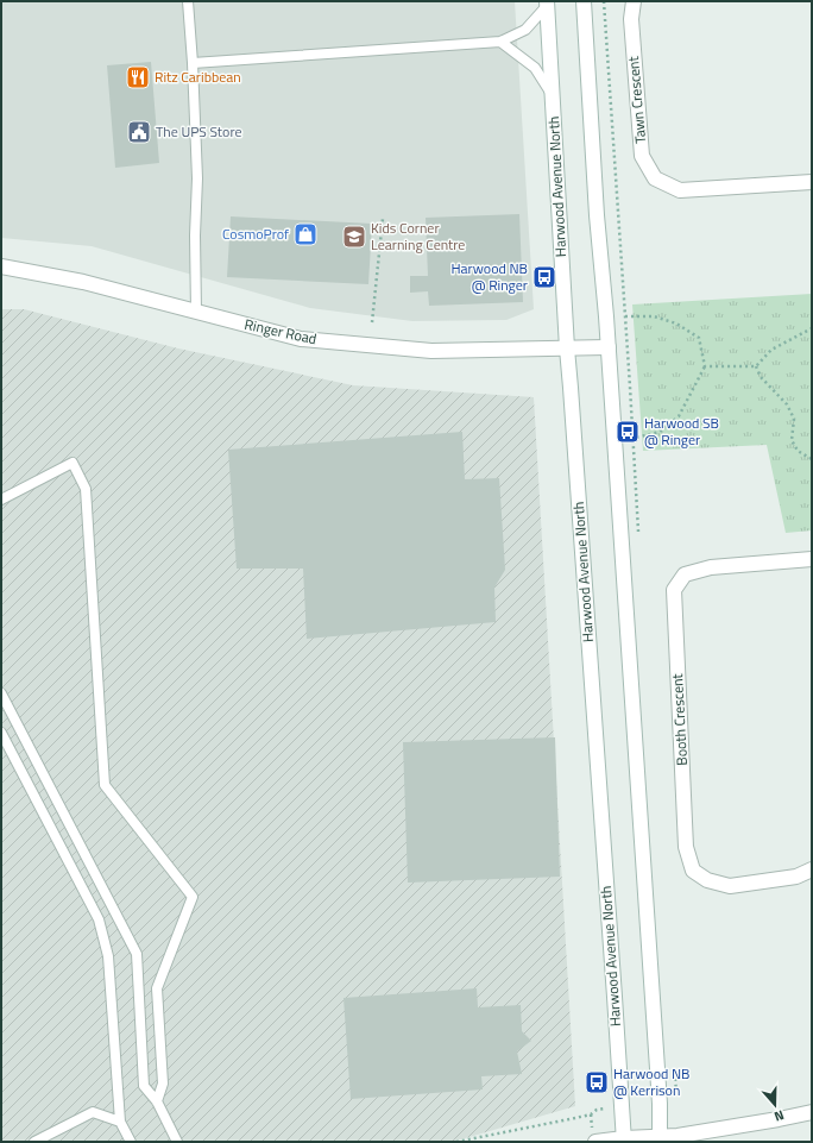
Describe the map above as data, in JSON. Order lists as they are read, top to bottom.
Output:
{
  "streets": {
    "main road": [
      "Tawn Crescent",
      "Harwood Avenue North",
      "Ringer Road",
      "Booth Crescent"
    ]
  },
  "crossings": [
    ["Harwood Avenue North", "Ringer Road"]
  ],
  "places": {
    "restaurant": ["Ritz Caribbean"],
    "public building": ["The UPS Store"],
    "shop": ["CosmoProf"],
    "school or university": ["Kids Corner Learning Centre"],
    "bus stop": ["Harwood NB @ Ringer", "Harwood SB @ Ringer", "Harwood NB @ Kerrison"]
  },
  "north": "bottom"
}
